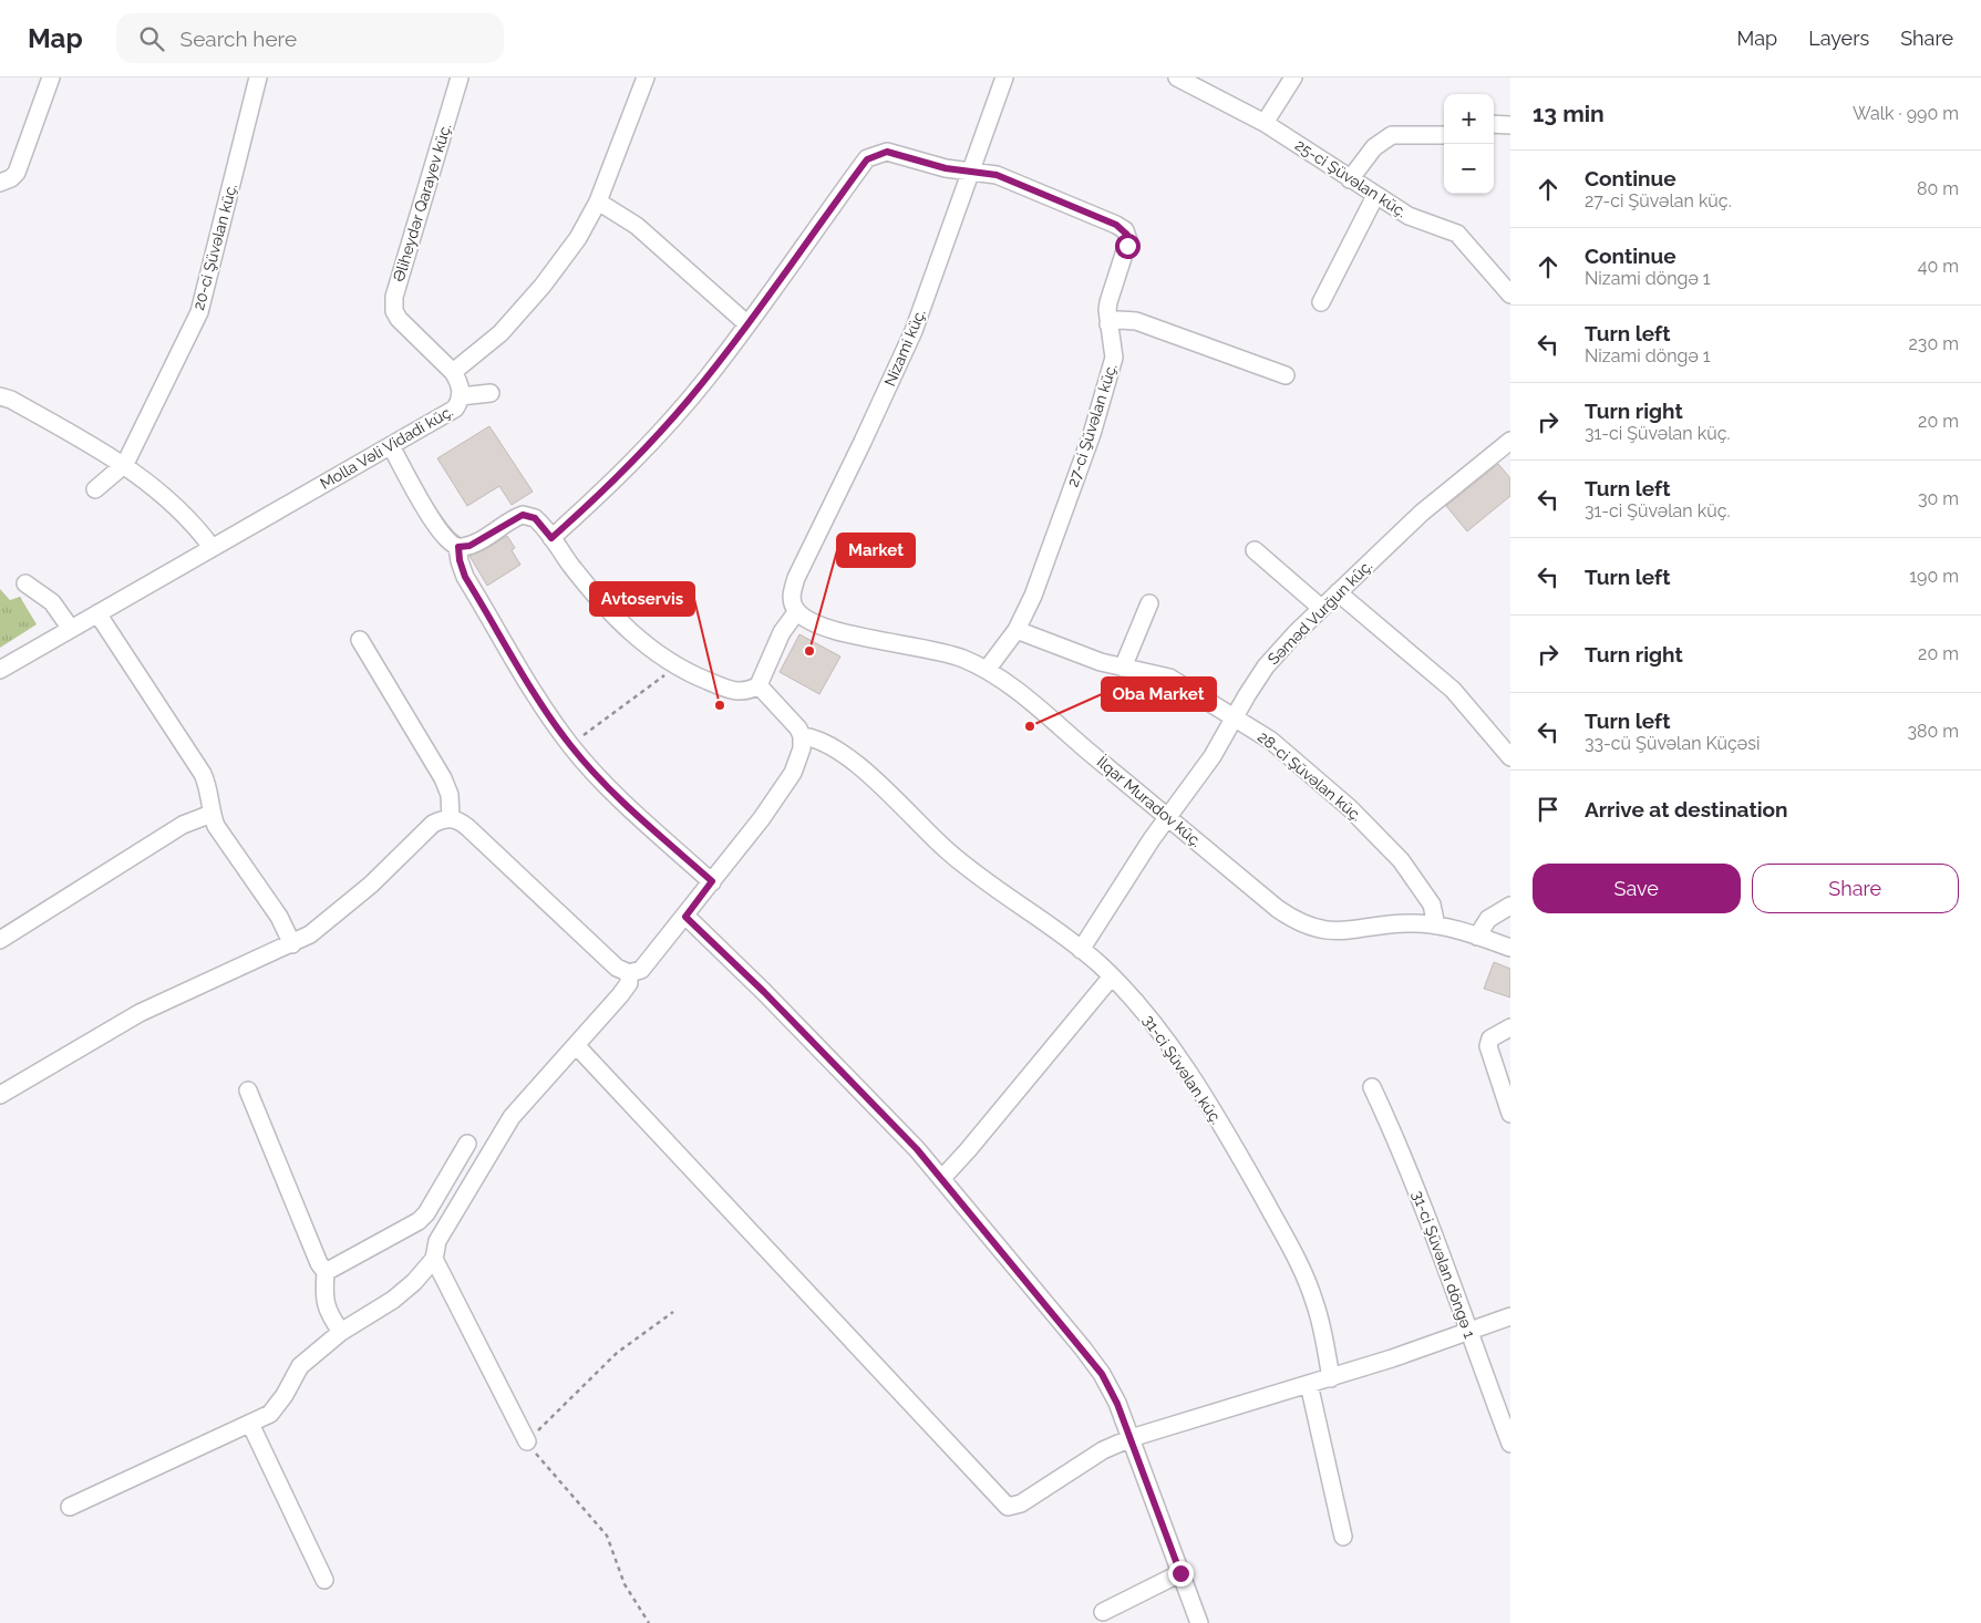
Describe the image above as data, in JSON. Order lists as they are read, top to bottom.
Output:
{
  "streets": {
    "street": [
      "25-ci Şüvəlan küç.",
      "Əliheydər Qarayev küç.",
      "20-ci Şüvəlan küç.",
      "Nizami küç.",
      "27-ci Şüvəlan küç.",
      "Molla Vəli Vidadi küç.",
      "Səməd Vurğun küç.",
      "28-ci Şüvəlan küç.",
      "İlqar Muradov küç.",
      "31-ci Şüvəlan küç.",
      "31-ci Şüvəlan döngə 1"
    ]
  },
  "crossings": [
    ["Əliheydər Qarayev küç.", "Molla Vəli Vidadi küç."],
    ["Nizami küç.", "27-ci Şüvəlan küç."],
    ["Nizami küç.", "İlqar Muradov küç."],
    ["27-ci Şüvəlan küç.", "28-ci Şüvəlan küç."],
    ["27-ci Şüvəlan küç.", "İlqar Muradov küç."],
    ["Səməd Vurğun küç.", "28-ci Şüvəlan küç."],
    ["Səməd Vurğun küç.", "İlqar Muradov küç."],
    ["Səməd Vurğun küç.", "31-ci Şüvəlan küç."],
    ["28-ci Şüvəlan küç.", "İlqar Muradov küç."]
  ],
  "places": ["Market", "Avtoservis", "Oba Market"],
  "page": {
    "header": "Map",
    "search": "Search here",
    "nav": ["Map", "Layers", "Share"],
    "heading": ["13 min", "Walk · 990 m"],
    "map_buttons": ["+", "−"],
    "list": [
      ["Continue", "27-ci Şüvəlan küç.", "80 m"],
      ["Continue", "Nizami döngə 1", "40 m"],
      ["Turn left", "Nizami döngə 1", "230 m"],
      ["Turn right", "31-ci Şüvəlan küç.", "20 m"],
      ["Turn left", "31-ci Şüvəlan küç.", "30 m"],
      ["Turn left", "190 m"],
      ["Turn right", "20 m"],
      ["Turn left", "33-cü Şüvəlan Küçəsi", "380 m"],
      "Arrive at destination"
    ],
    "buttons": ["Save", "Share"]
  }
}
